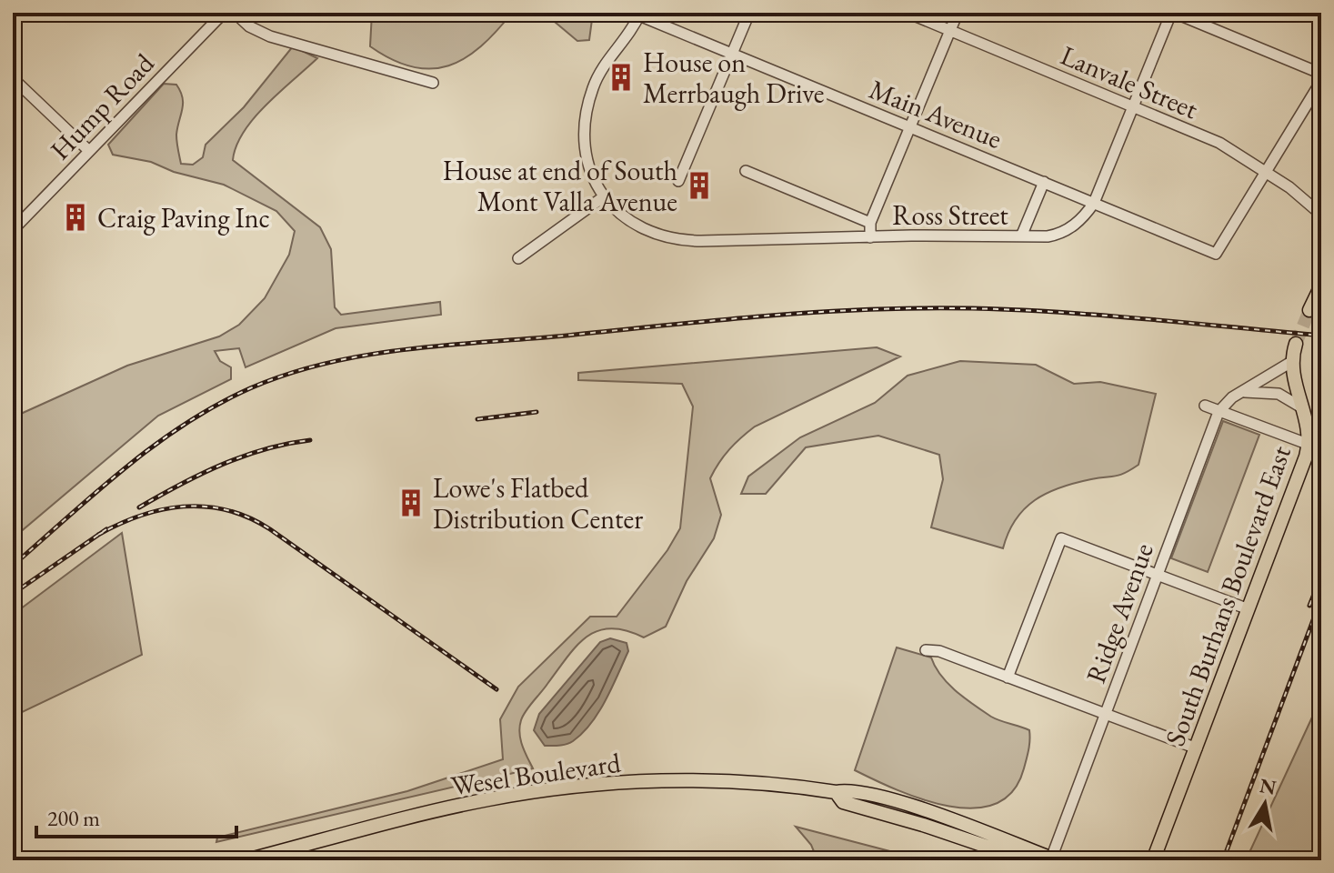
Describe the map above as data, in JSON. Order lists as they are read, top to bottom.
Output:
{
  "streets": {
    "main road": ["South Burhans Boulevard East", "Wesel Boulevard"],
    "street": [
      "Lanvale Street",
      "Hump Road",
      "Main Avenue",
      "Ross Street",
      "Ridge Avenue"
    ]
  },
  "crossings": [
    ["Lanvale Street", "Main Avenue"],
    ["Lanvale Street", "Ross Street"],
    ["Main Avenue", "Ross Street"],
    ["South Burhans Boulevard East", "Ridge Avenue"],
    ["Ridge Avenue", "Wesel Boulevard"]
  ],
  "places": {
    "building": [
      "House on Merrbaugh Drive",
      "House at end of South Mont Valla Avenue",
      "Craig Paving Inc",
      "Lowe's Flatbed Distribution Center"
    ]
  },
  "scale_bar": "200 m",
  "north": "top"
}
